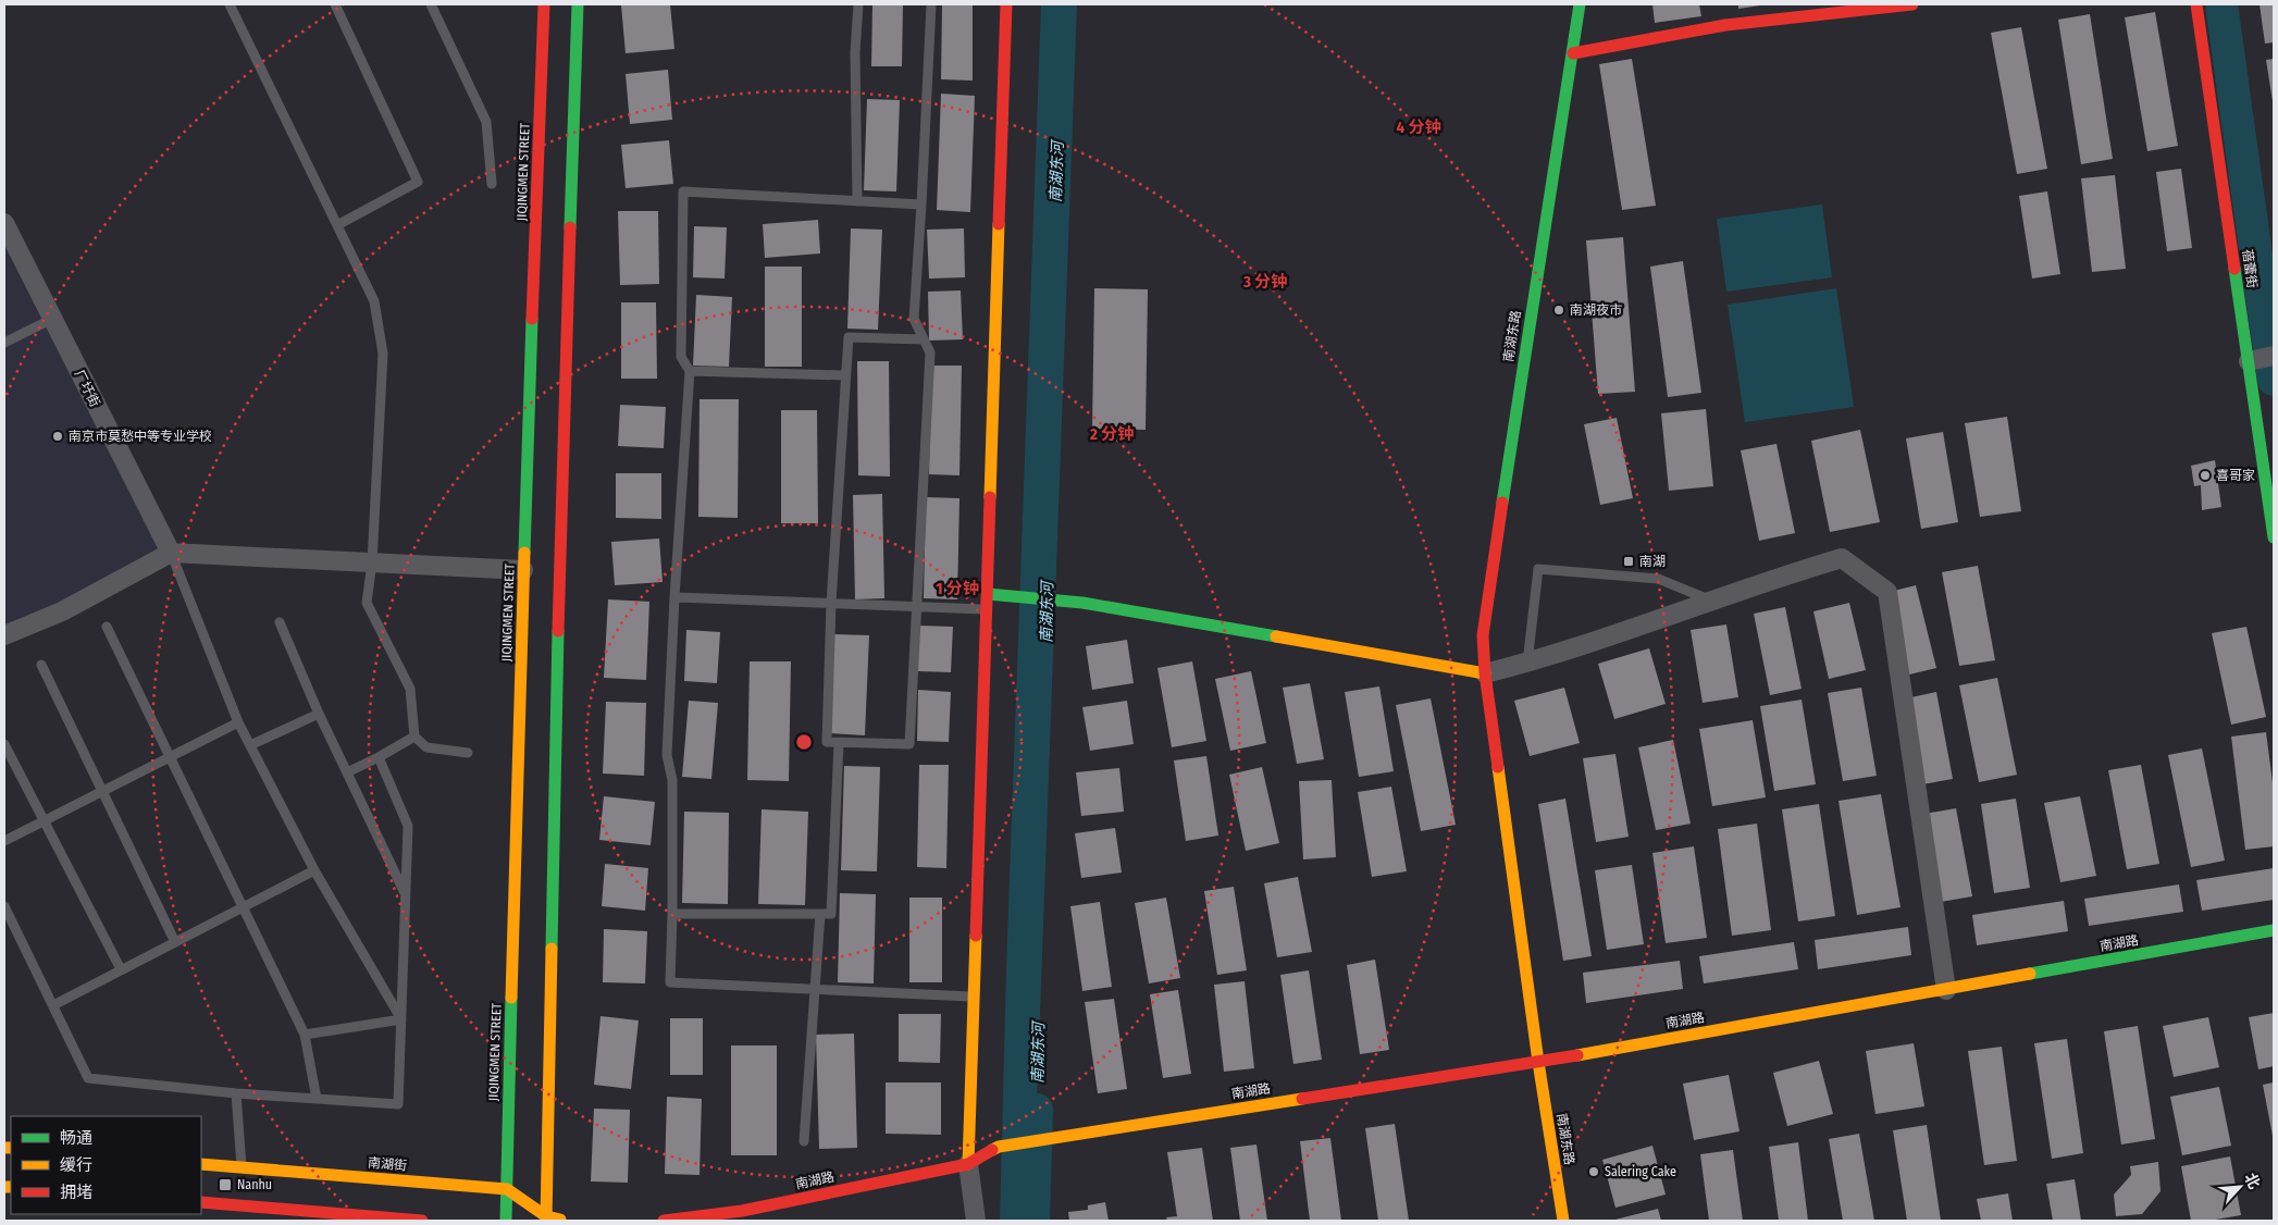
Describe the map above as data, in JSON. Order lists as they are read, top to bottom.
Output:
{
  "streets": {
    "street": [
      "JIQINGMEN STREET",
      "蓓蕾街",
      "南湖东路",
      "厂圩街",
      "南湖路",
      "南湖街"
    ]
  },
  "crossings": [
    ["JIQINGMEN STREET", "南湖街"],
    ["南湖东路", "南湖路"]
  ],
  "water": ["南湖东河"],
  "places": {
    "other": [
      "南湖夜市",
      "南京市莫愁中等专业学校",
      "喜哥家",
      "Salering Cake"
    ],
    "transit": ["南湖", "Nanhu"]
  },
  "legend": ["畅通", "缓行", "拥堵"],
  "north": "top right",
  "rings": [
    "4 分钟",
    "3 分钟",
    "2 分钟",
    "1 分钟"
  ]
}
